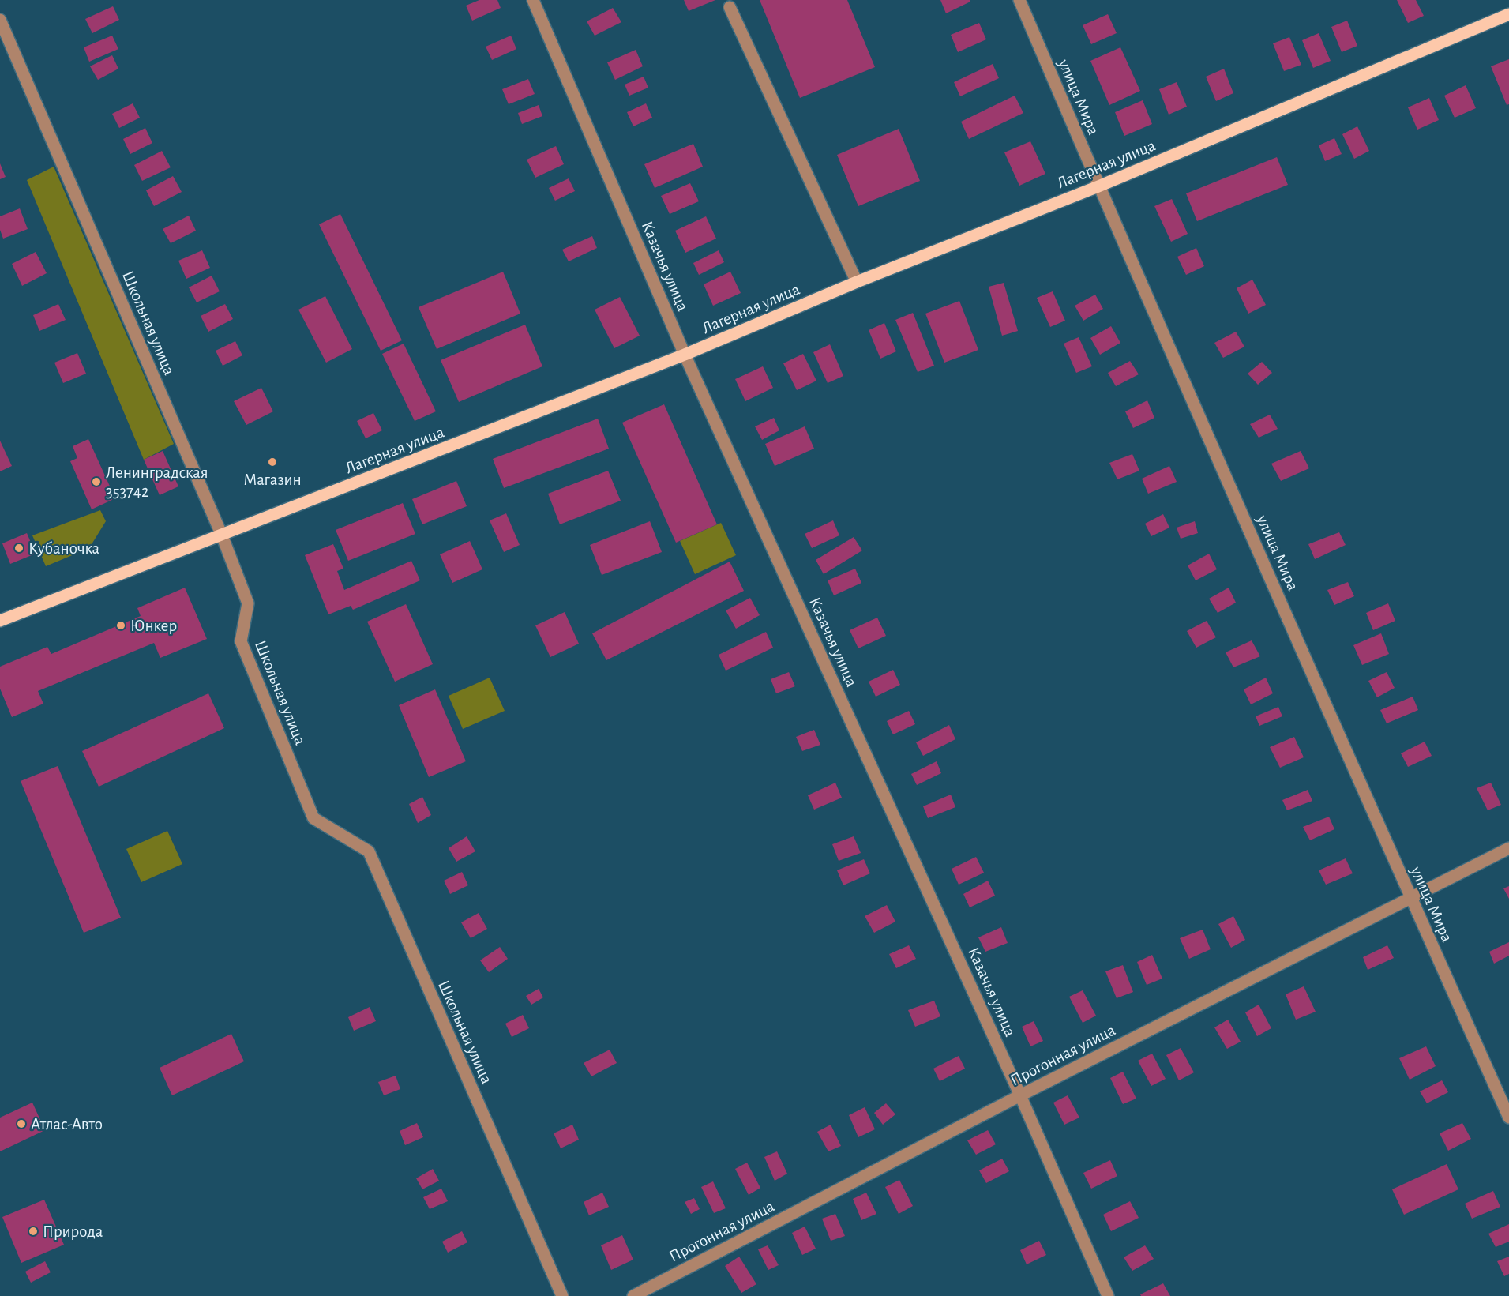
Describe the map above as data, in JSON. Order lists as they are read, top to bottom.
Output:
{
  "streets": {
    "main road": ["Лагерная улица"],
    "street": [
      "улица Мира",
      "Казачья улица",
      "Школьная улица",
      "Прогонная улица"
    ]
  },
  "crossings": [
    ["улица Мира", "Лагерная улица"],
    ["улица Мира", "Прогонная улица"],
    ["Лагерная улица", "Казачья улица"],
    ["Лагерная улица", "Школьная улица"],
    ["Казачья улица", "Прогонная улица"]
  ],
  "places": [
    "Магазин",
    "Ленинградская 353742",
    "Кубаночка",
    "Юнкер",
    "Атлас-Авто",
    "Природа"
  ]
}
